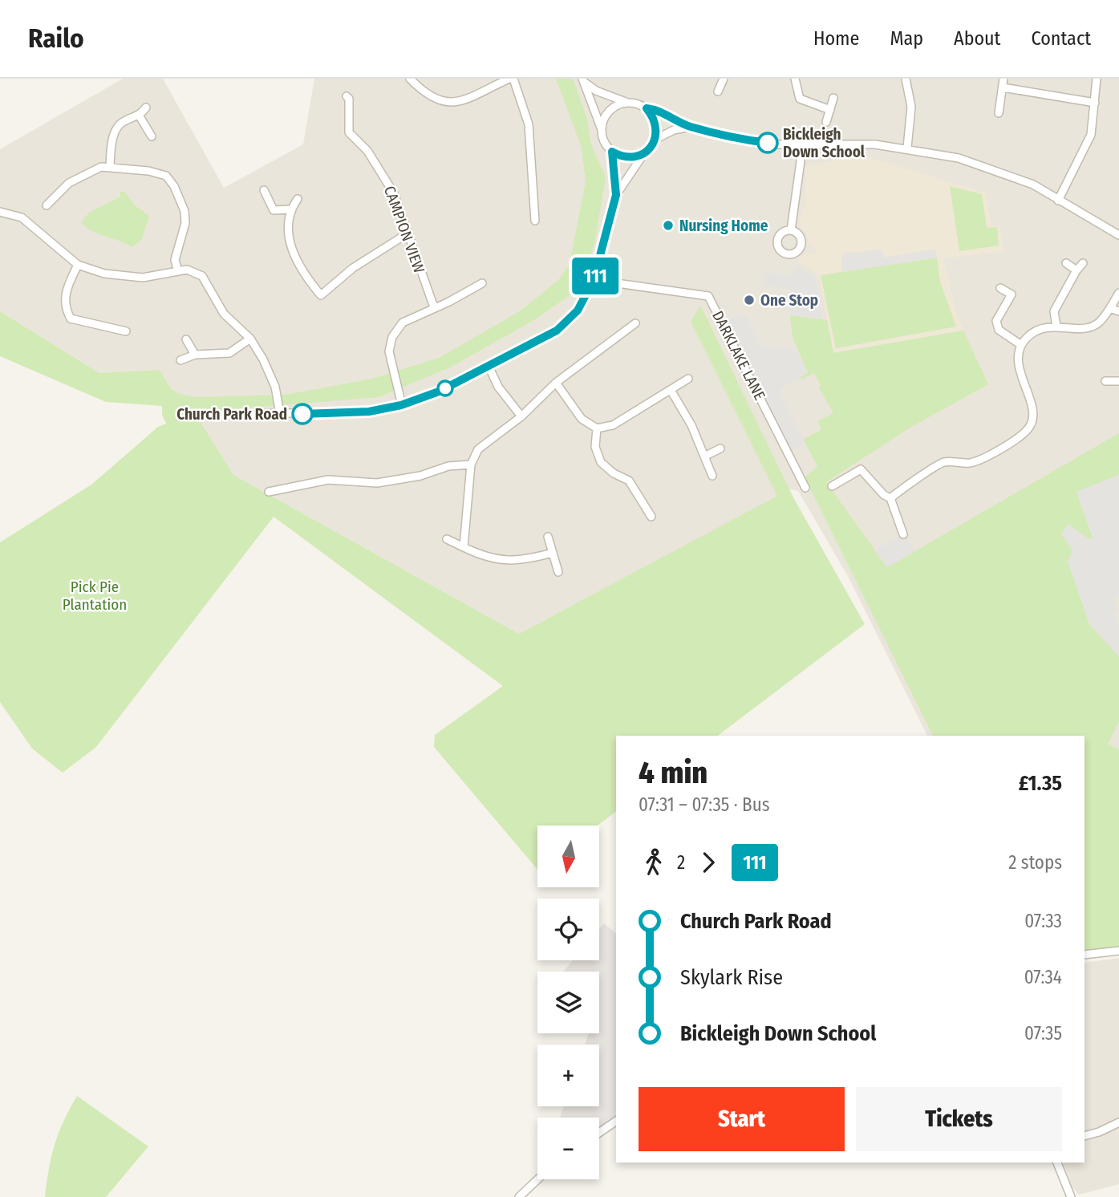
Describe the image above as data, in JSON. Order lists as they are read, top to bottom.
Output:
{
  "streets": {
    "street": ["CAMPION VIEW", "DARKLAKE LANE"]
  },
  "parks": ["Pick Pie Plantation"],
  "places": [
    "Bickleigh Down School",
    "Nursing Home",
    "One Stop",
    "Church Park Road"
  ],
  "lines": ["bus line 111"],
  "north": "bottom",
  "page": {
    "header": "Railo",
    "nav": [
      "Home",
      "Map",
      "About",
      "Contact"
    ],
    "on_map": "111",
    "heading": ["4 min", "07:31 – 07:35 · Bus", "£1.35"],
    "map_buttons": ["+", "−"],
    "legs": ["2", "111", "2 stops"],
    "list": [
      {
        "name": "Church Park Road",
        "value": "07:33"
      },
      {
        "name": "Skylark Rise",
        "value": "07:34"
      },
      {
        "name": "Bickleigh Down School",
        "value": "07:35"
      }
    ],
    "buttons": ["Start", "Tickets"]
  }
}
